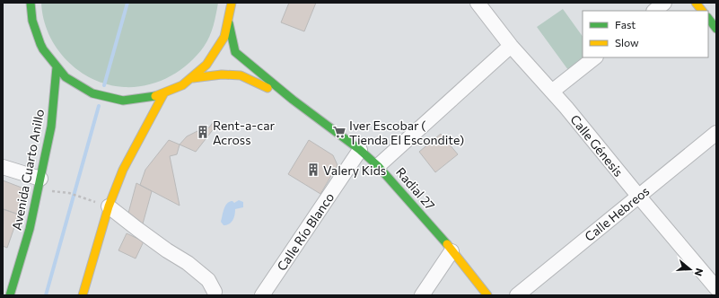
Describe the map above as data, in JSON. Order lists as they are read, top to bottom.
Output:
{
  "streets": {
    "main road": ["Avenida Cuarto Anillo", "Radial 27"],
    "street": ["Calle Génesis", "Calle Hebreos", "Calle Río Blanco"]
  },
  "crossings": [
    ["Calle Génesis", "Calle Hebreos"],
    ["Radial 27", "Calle Río Blanco"]
  ],
  "places": {
    "building": ["Rent-a-car Across", "Valery Kids"],
    "supermarket": ["Iver Escobar ( Tienda El Escondite)"]
  },
  "legend": ["Fast", "Slow"],
  "north": "right"
}
